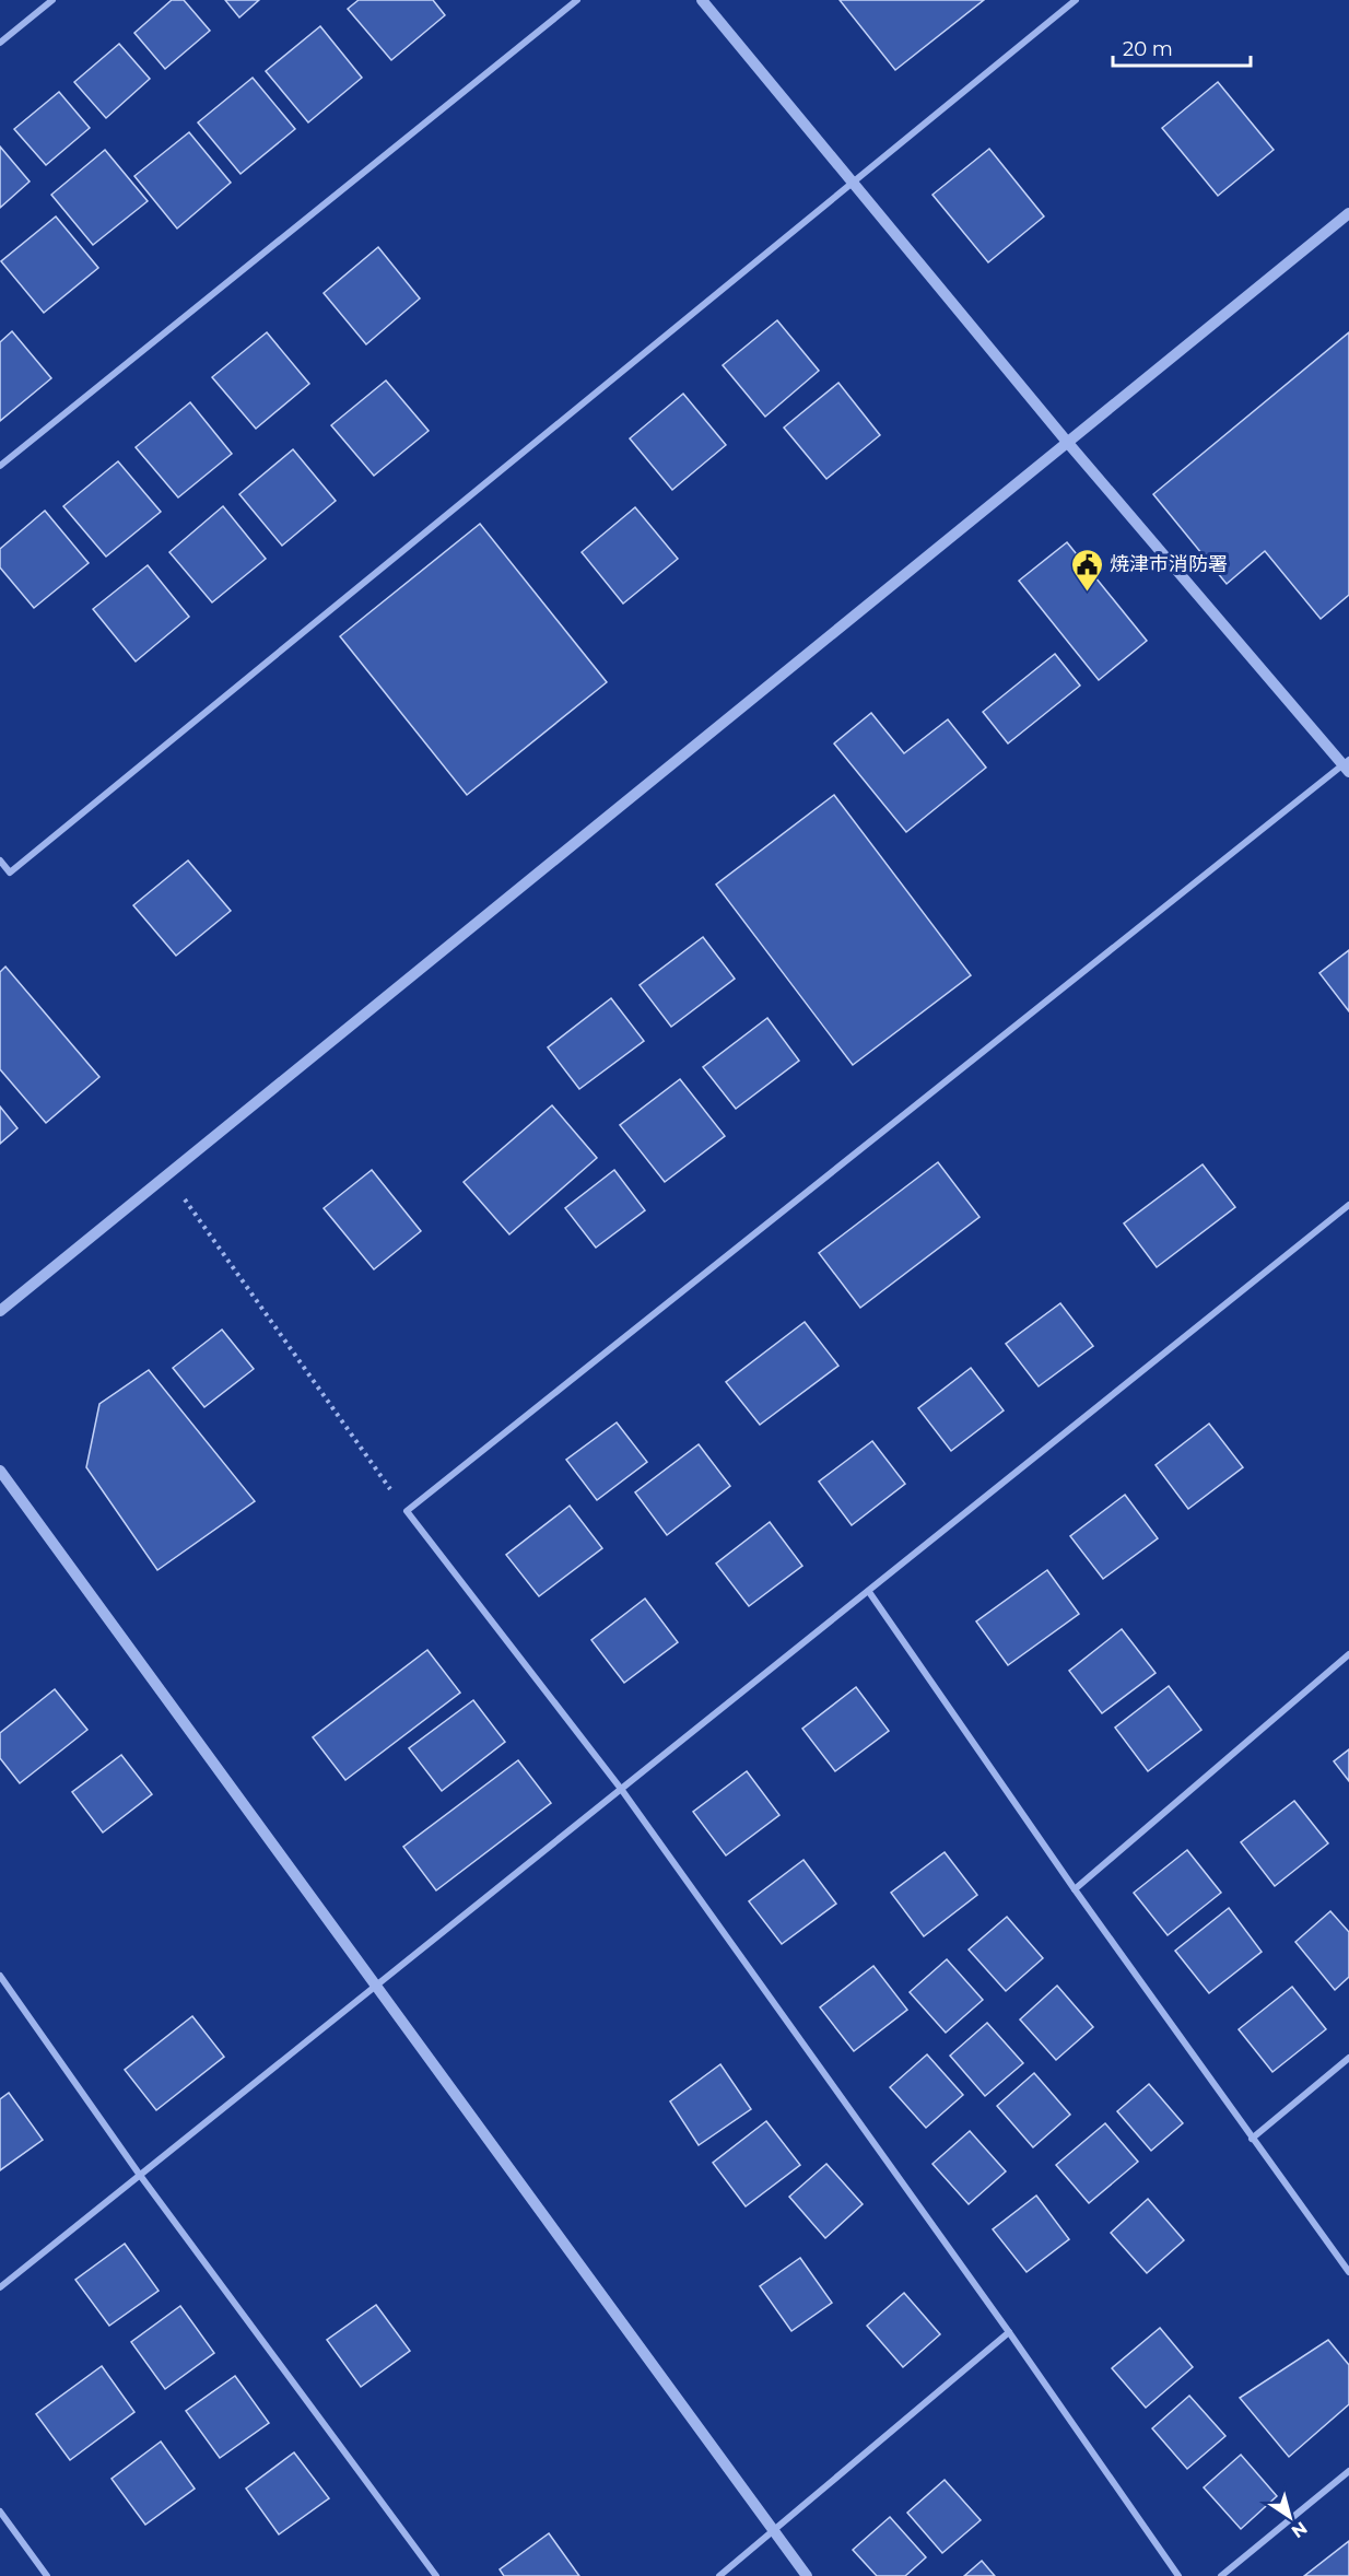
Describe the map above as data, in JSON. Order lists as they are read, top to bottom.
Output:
{
  "places": {
    "public building": ["焼津市消防署"]
  },
  "scale_bar": "20 m",
  "north": "bottom right"
}
